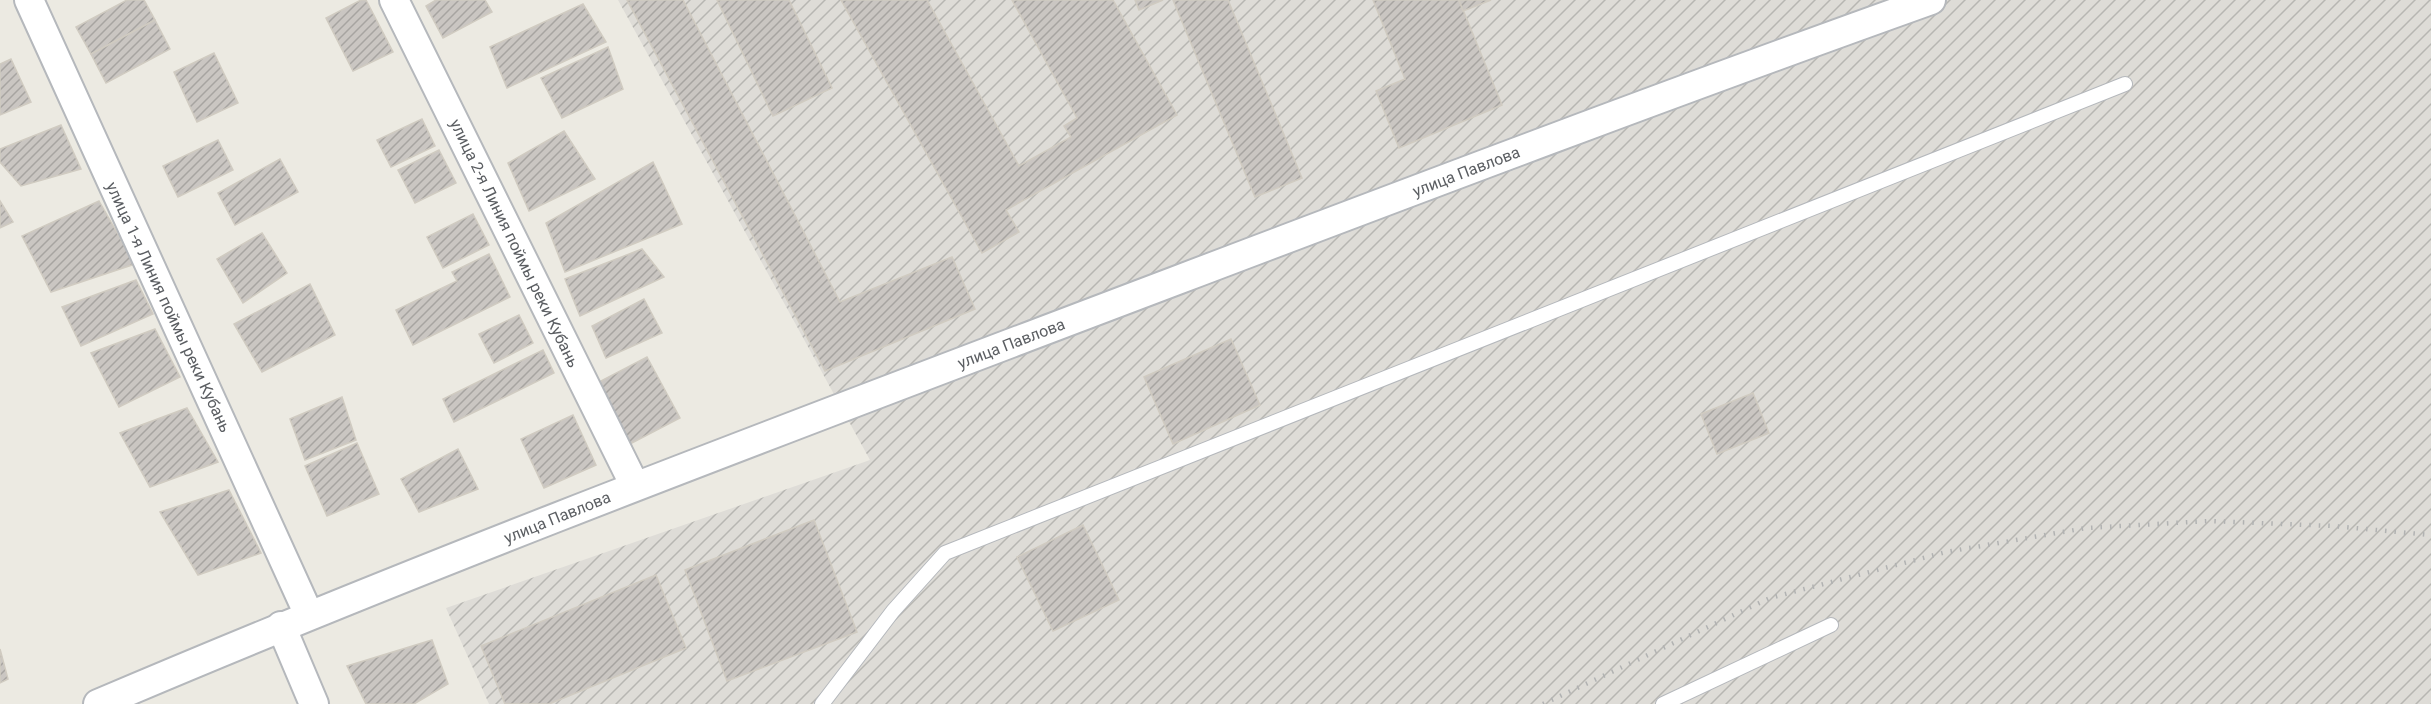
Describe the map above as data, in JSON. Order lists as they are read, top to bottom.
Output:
{
  "streets": {
    "street": ["улица Павлова", "улица 2-я Линия поймы реки Кубань", "улица 1-я Линия поймы реки Кубань"]
  },
  "crossings": [
    ["улица Павлова", "улица 2-я Линия поймы реки Кубань"],
    ["улица Павлова", "улица 1-я Линия поймы реки Кубань"]
  ]
}
